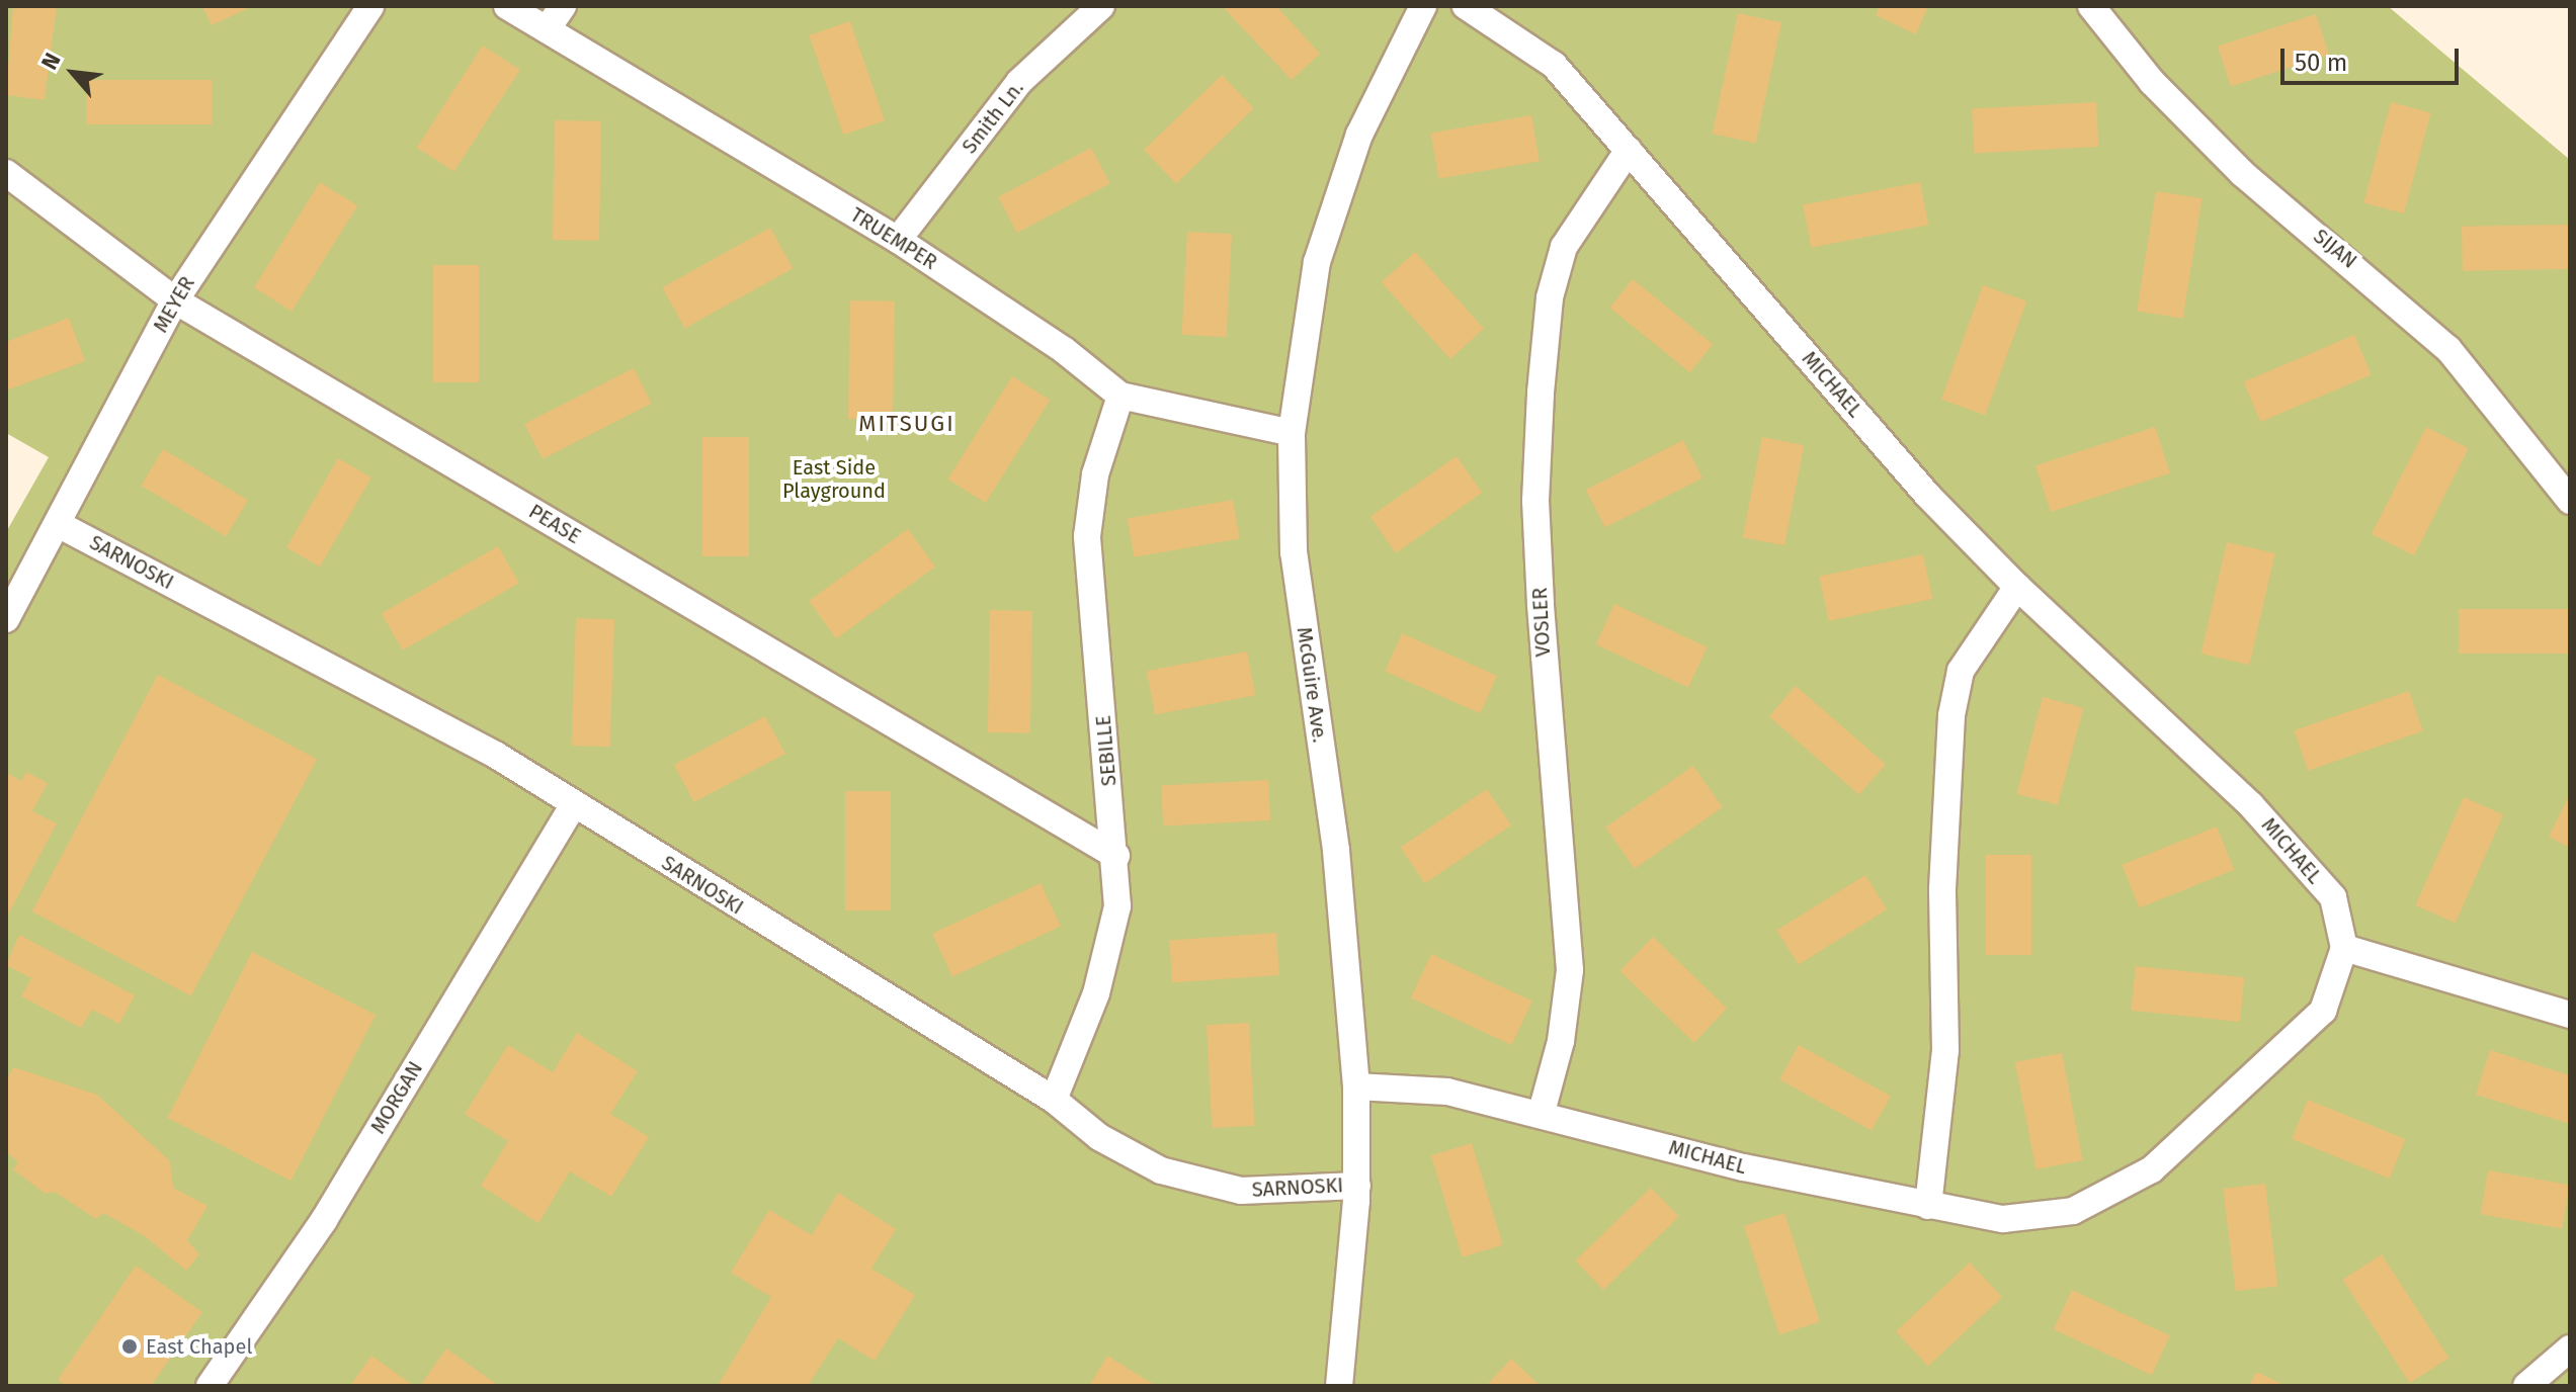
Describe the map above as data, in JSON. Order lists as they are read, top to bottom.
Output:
{
  "streets": {
    "lane": [
      "Smith Ln.",
      "TRUEMPER",
      "SIJAN",
      "MEYER",
      "MICHAEL",
      "PEASE",
      "SARNOSKI",
      "VOSLER",
      "McGuire Ave.",
      "SEBILLE",
      "MORGAN"
    ]
  },
  "crossings": [
    ["Smith Ln.", "TRUEMPER"],
    ["TRUEMPER", "McGuire Ave."],
    ["TRUEMPER", "SEBILLE"],
    ["MEYER", "PEASE"],
    ["MEYER", "SARNOSKI"],
    ["MICHAEL", "VOSLER"],
    ["MICHAEL", "McGuire Ave."],
    ["PEASE", "SEBILLE"],
    ["SARNOSKI", "McGuire Ave."],
    ["SARNOSKI", "SEBILLE"],
    ["SARNOSKI", "MORGAN"]
  ],
  "districts": ["MITSUGI"],
  "parks": ["East Side Playground"],
  "places": ["East Chapel"],
  "scale_bar": "50 m",
  "north": "top left"
}
